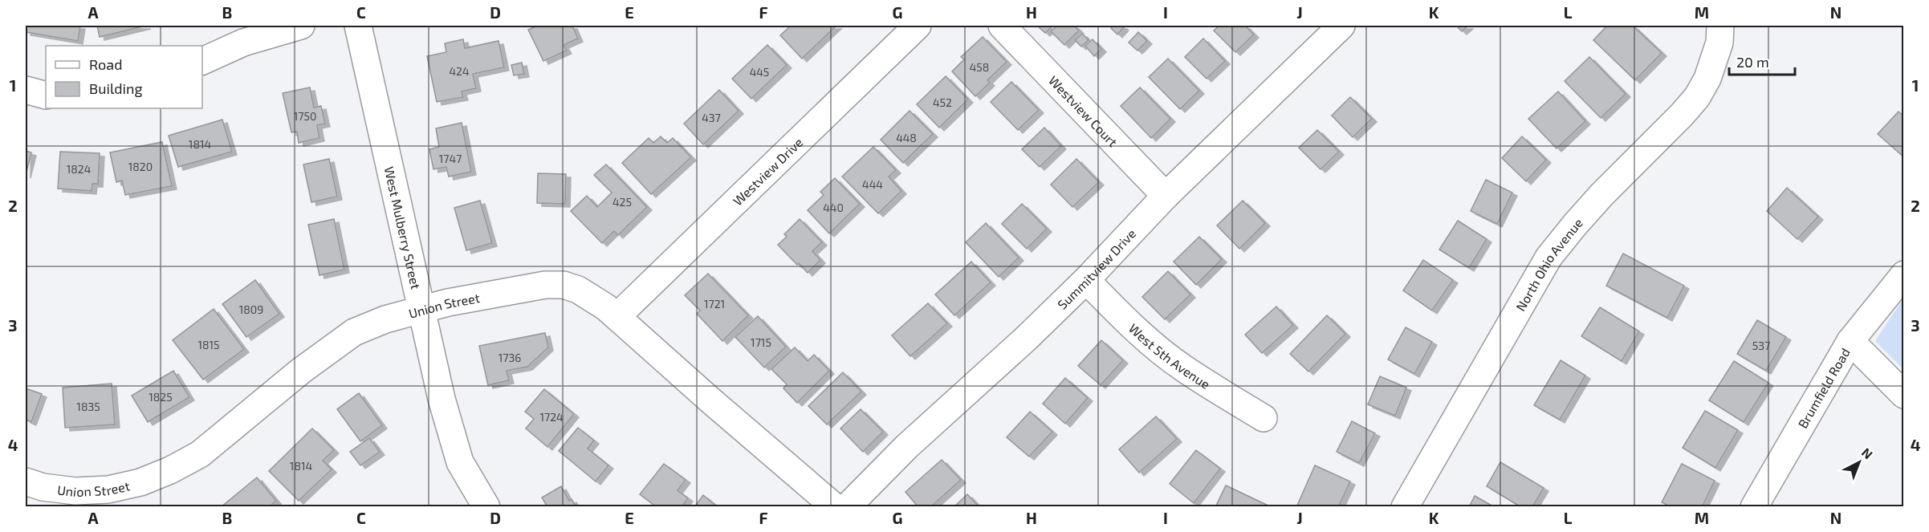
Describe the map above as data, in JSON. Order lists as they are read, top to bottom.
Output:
{
  "streets": {
    "street": [
      "Westview Court",
      "Westview Drive",
      "West Mulberry Street",
      "North Ohio Avenue",
      "Summitview Drive",
      "Union Street",
      "West 5th Avenue",
      "Brumfield Road"
    ]
  },
  "crossings": [
    ["Westview Court", "Summitview Drive"],
    ["Westview Drive", "Union Street"],
    ["West Mulberry Street", "Union Street"],
    ["Summitview Drive", "West 5th Avenue"]
  ],
  "house_numbers": [
    "458",
    "424",
    "445",
    "452",
    "1750",
    "437",
    "448",
    "1814",
    "1747",
    "1820",
    "1824",
    "444",
    "425",
    "440",
    "1721",
    "1809",
    "1715",
    "1815",
    "537",
    "1736",
    "1825",
    "1835",
    "1724",
    "1814"
  ],
  "legend": ["Road", "Building"],
  "scale_bar": "20 m",
  "north": "top right",
  "grid": {
    "columns": [
      "A",
      "B",
      "C",
      "D",
      "E",
      "F",
      "G",
      "H",
      "I",
      "J",
      "K",
      "L",
      "M",
      "N"
    ],
    "rows": [
      "1",
      "2",
      "3",
      "4"
    ]
  }
}
